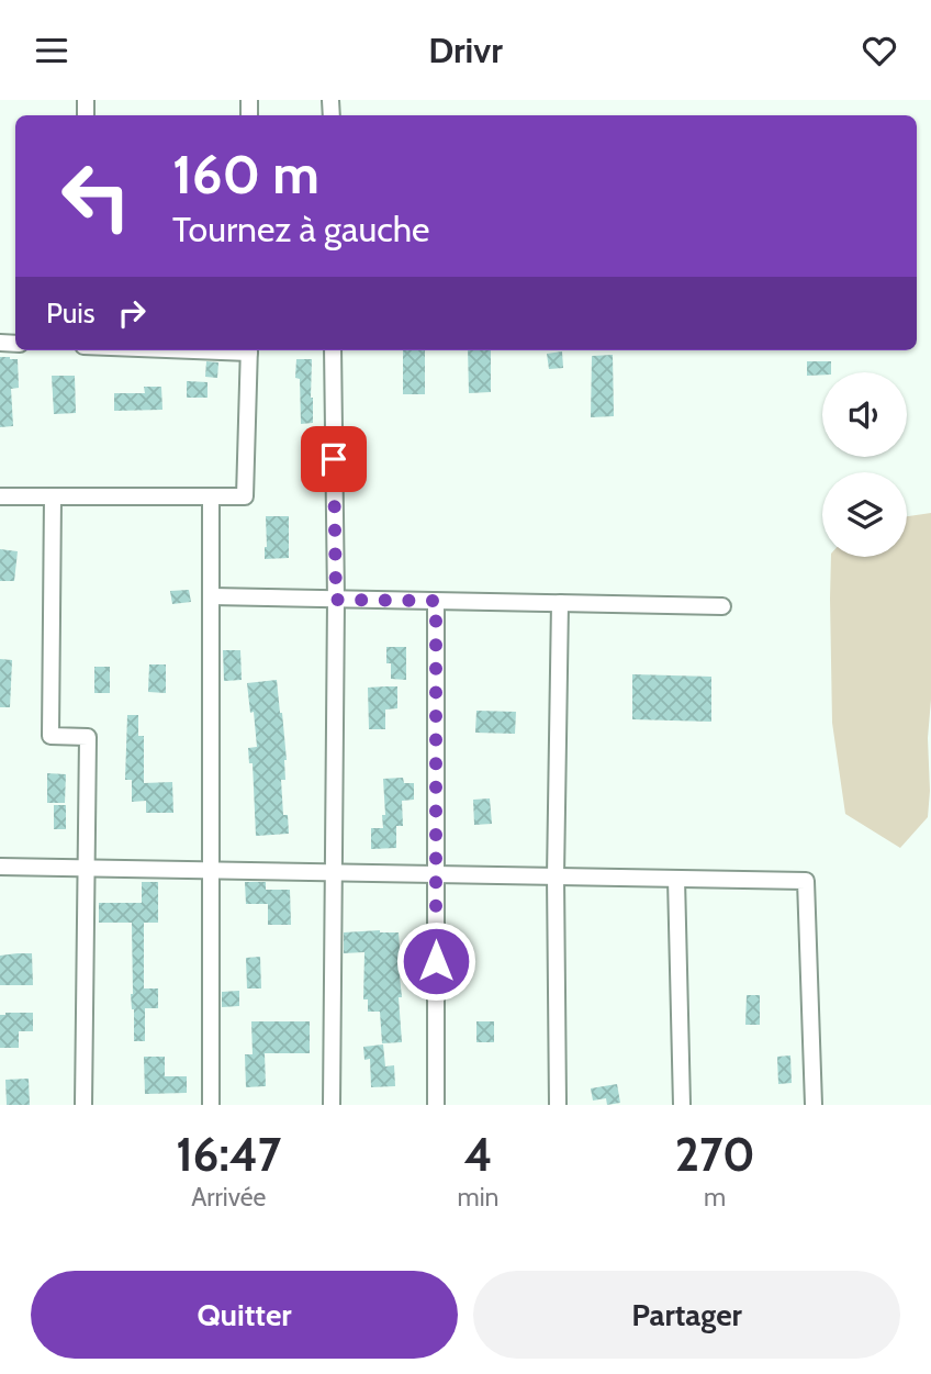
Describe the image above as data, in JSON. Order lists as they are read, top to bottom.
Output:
{
  "page": {
    "header": "Drivr",
    "turn": ["160 m", "Tournez à gauche"],
    "then": "Puis",
    "eta": [
      "16:47",
      "Arrivée",
      "4",
      "min",
      "270",
      "m"
    ],
    "buttons": ["Quitter", "Partager"]
  }
}
